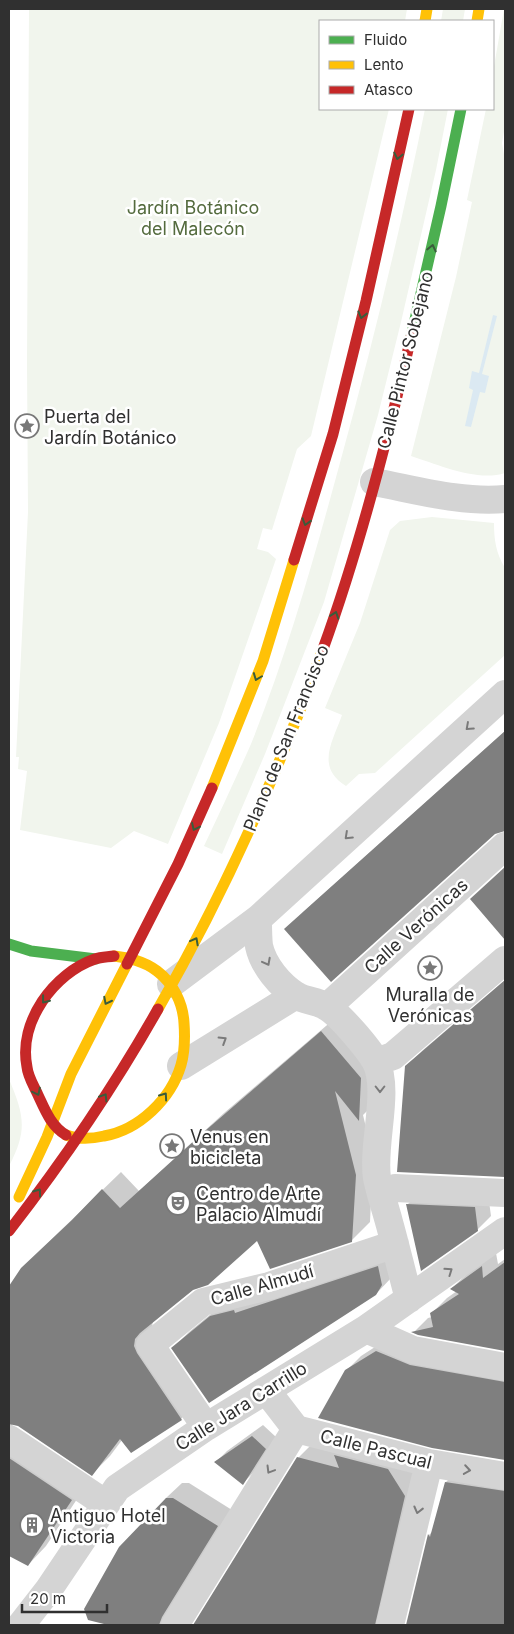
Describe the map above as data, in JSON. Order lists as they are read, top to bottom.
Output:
{
  "streets": {
    "main road": ["Calle Pintor Sobejano", "Plano de San Francisco"],
    "street": [
      "Calle Verónicas",
      "Calle Almudí",
      "Calle Jara Carrillo",
      "Calle Pascual"
    ]
  },
  "crossings": [
    ["Calle Pintor Sobejano", "Plano de San Francisco"],
    ["Calle Almudí", "Calle Jara Carrillo"],
    ["Calle Jara Carrillo", "Calle Pascual"]
  ],
  "parks": ["Jardín Botánico del Malecón"],
  "places": {
    "place": ["Puerta del Jardín Botánico", "Muralla de Verónicas", "Venus en bicicleta"],
    "theatre": ["Centro de Arte Palacio Almudí"],
    "building": ["Antiguo Hotel Victoria"]
  },
  "legend": ["Fluido", "Lento", "Atasco"],
  "scale_bar": "20 m"
}
